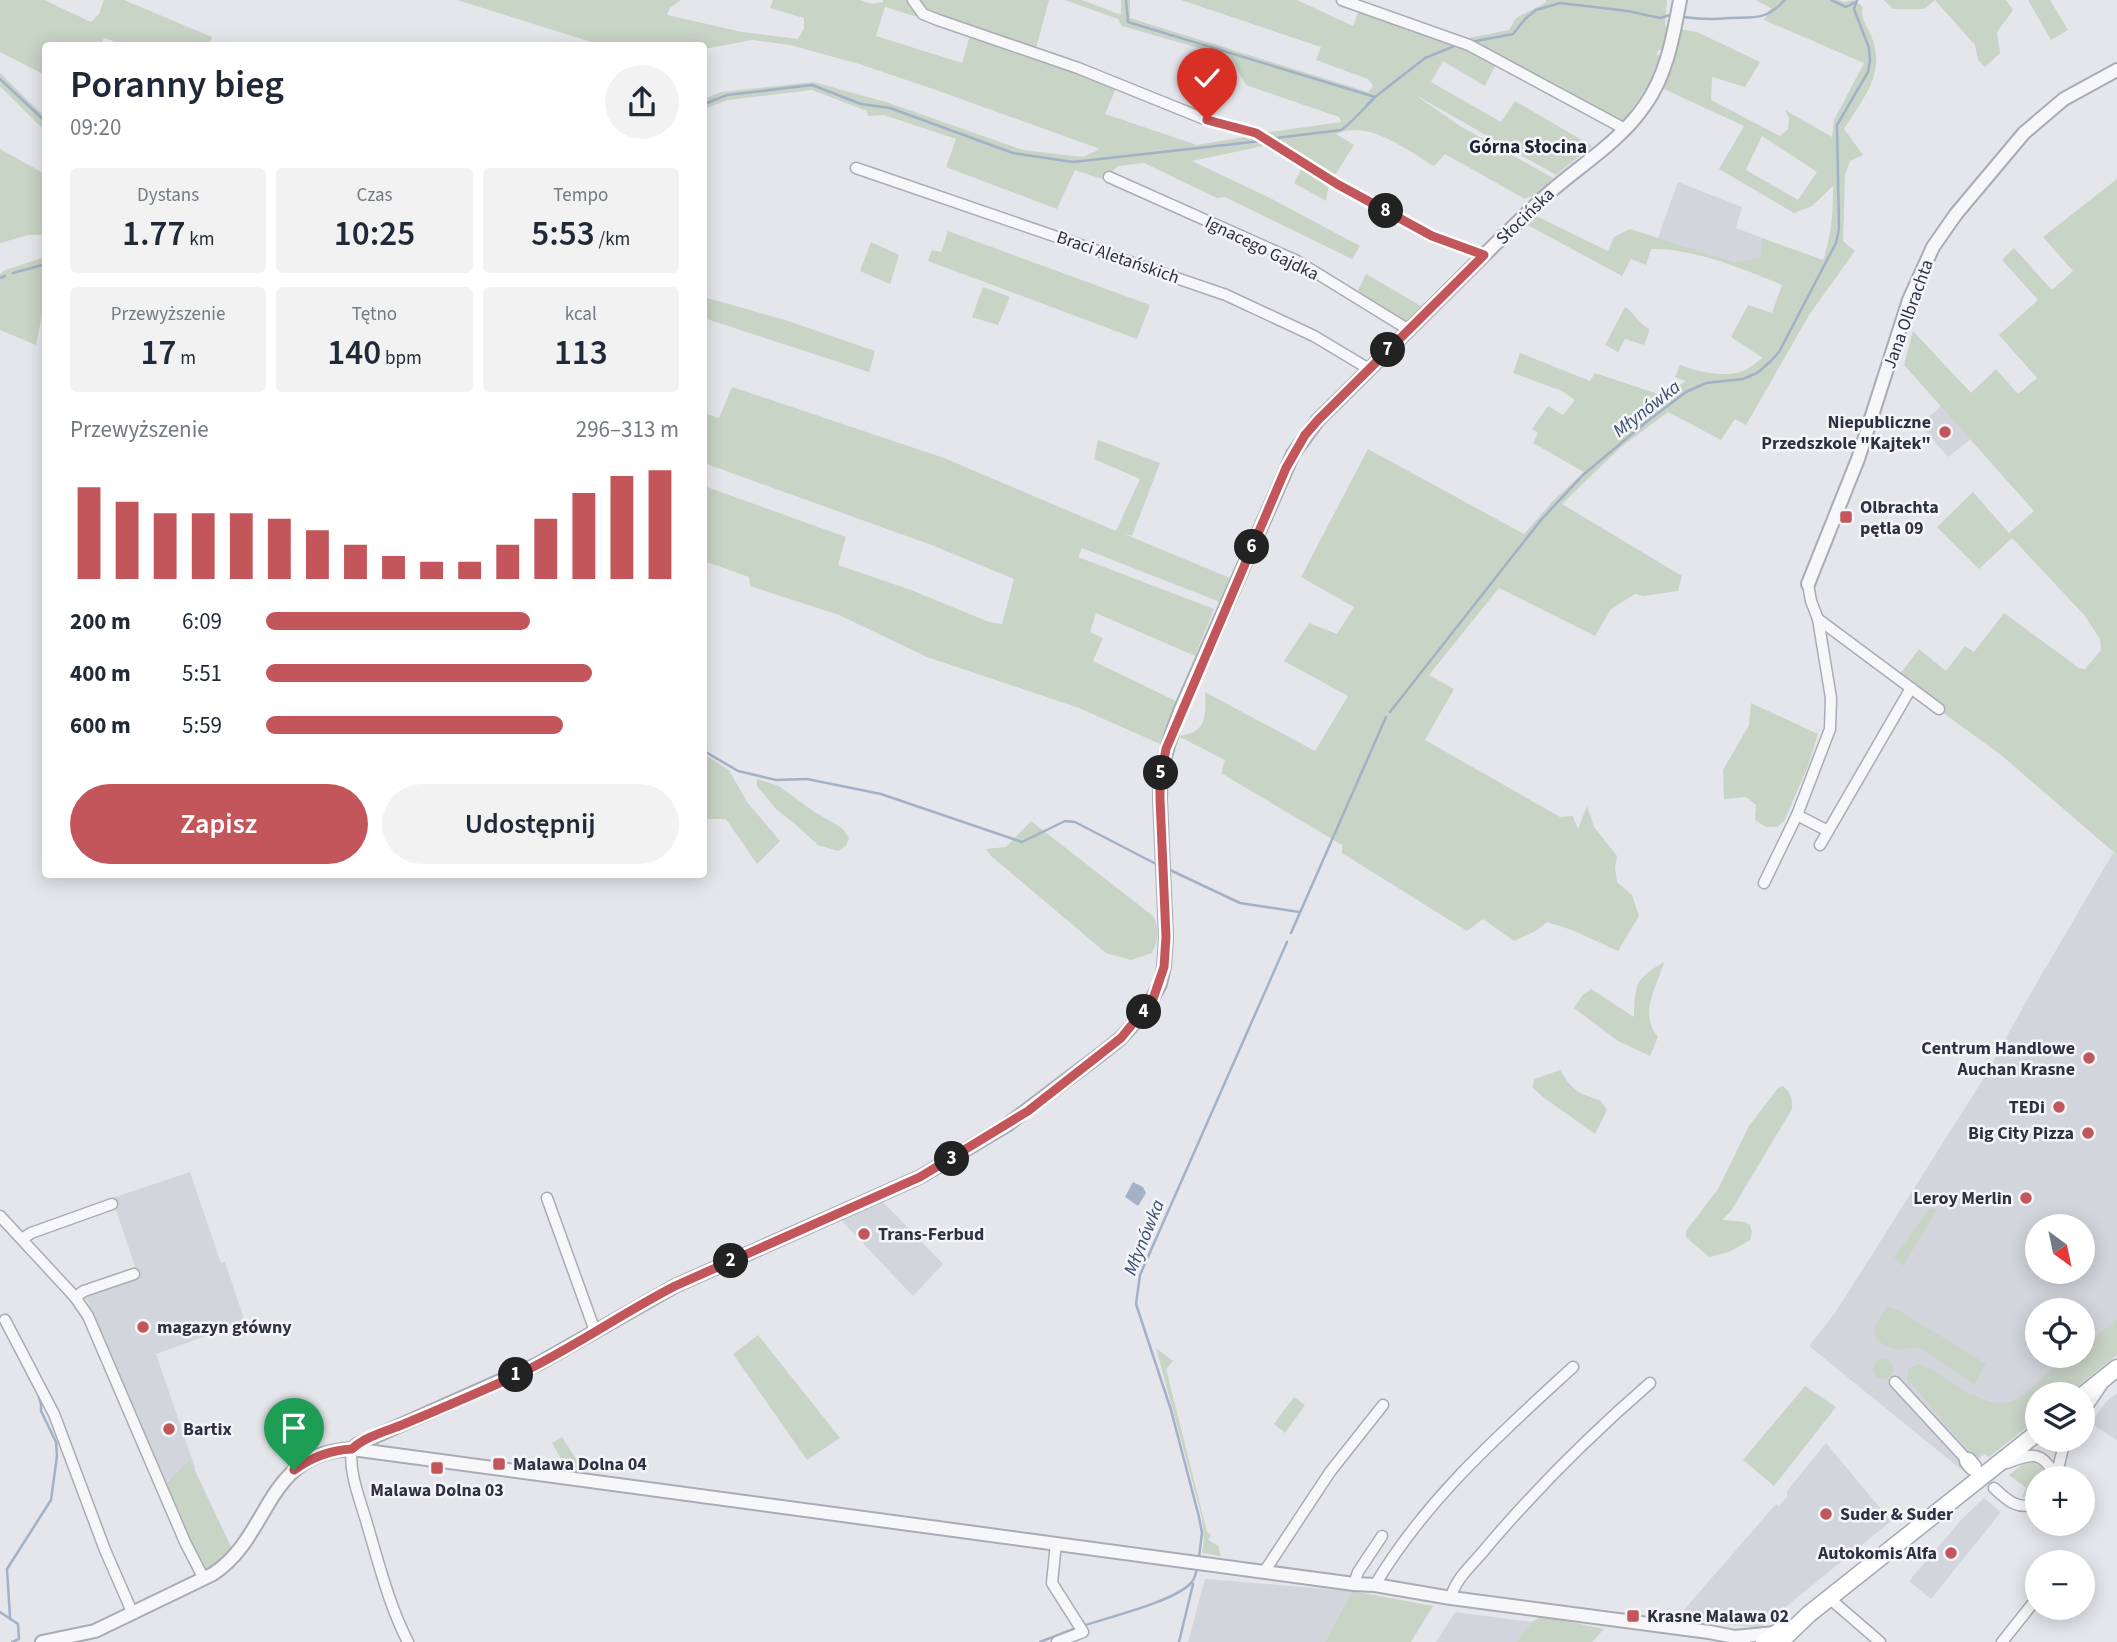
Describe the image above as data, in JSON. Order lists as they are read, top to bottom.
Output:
{
  "streets": {
    "street": [
      "Słocińska",
      "Ignacego Gajdka",
      "Braci Aletańskich",
      "Jana Olbrachta"
    ]
  },
  "crossings": [
    ["Słocińska", "Ignacego Gajdka"],
    ["Słocińska", "Braci Aletańskich"]
  ],
  "districts": ["Górna Słocina"],
  "water": ["Młynówka"],
  "places": {
    "other": [
      "Niepubliczne Przedszkole \"Kajtek\"",
      "Centrum Handlowe Auchan Krasne",
      "TEDi",
      "Big City Pizza",
      "Leroy Merlin",
      "Trans-Ferbud",
      "magazyn główny",
      "Bartix",
      "Suder & Suder",
      "Autokomis Alfa"
    ],
    "transit": [
      "Olbrachta pętla 09",
      "Malawa Dolna 04",
      "Malawa Dolna 03",
      "Krasne Malawa 02"
    ]
  },
  "north": "bottom right",
  "page": {
    "heading": ["Poranny bieg", "09:20"],
    "stats": [
      ["Dystans", "1.77 km"],
      ["Czas", "10:25"],
      ["Tempo", "5:53 /km"],
      ["Przewyższenie", "17 m"],
      ["Tętno", "140 bpm"],
      ["kcal", "113"]
    ],
    "pins": [
      "8",
      "7",
      "6",
      "5",
      "4",
      "3",
      "2",
      "1"
    ],
    "chart": ["Przewyższenie", "296–313 m"],
    "list": [
      {
        "name": "200 m",
        "note": "6:09"
      },
      {
        "name": "400 m",
        "note": "5:51"
      },
      {
        "name": "600 m",
        "note": "5:59"
      }
    ],
    "buttons": ["Zapisz", "Udostępnij"],
    "map_buttons": ["+", "−"]
  }
}
